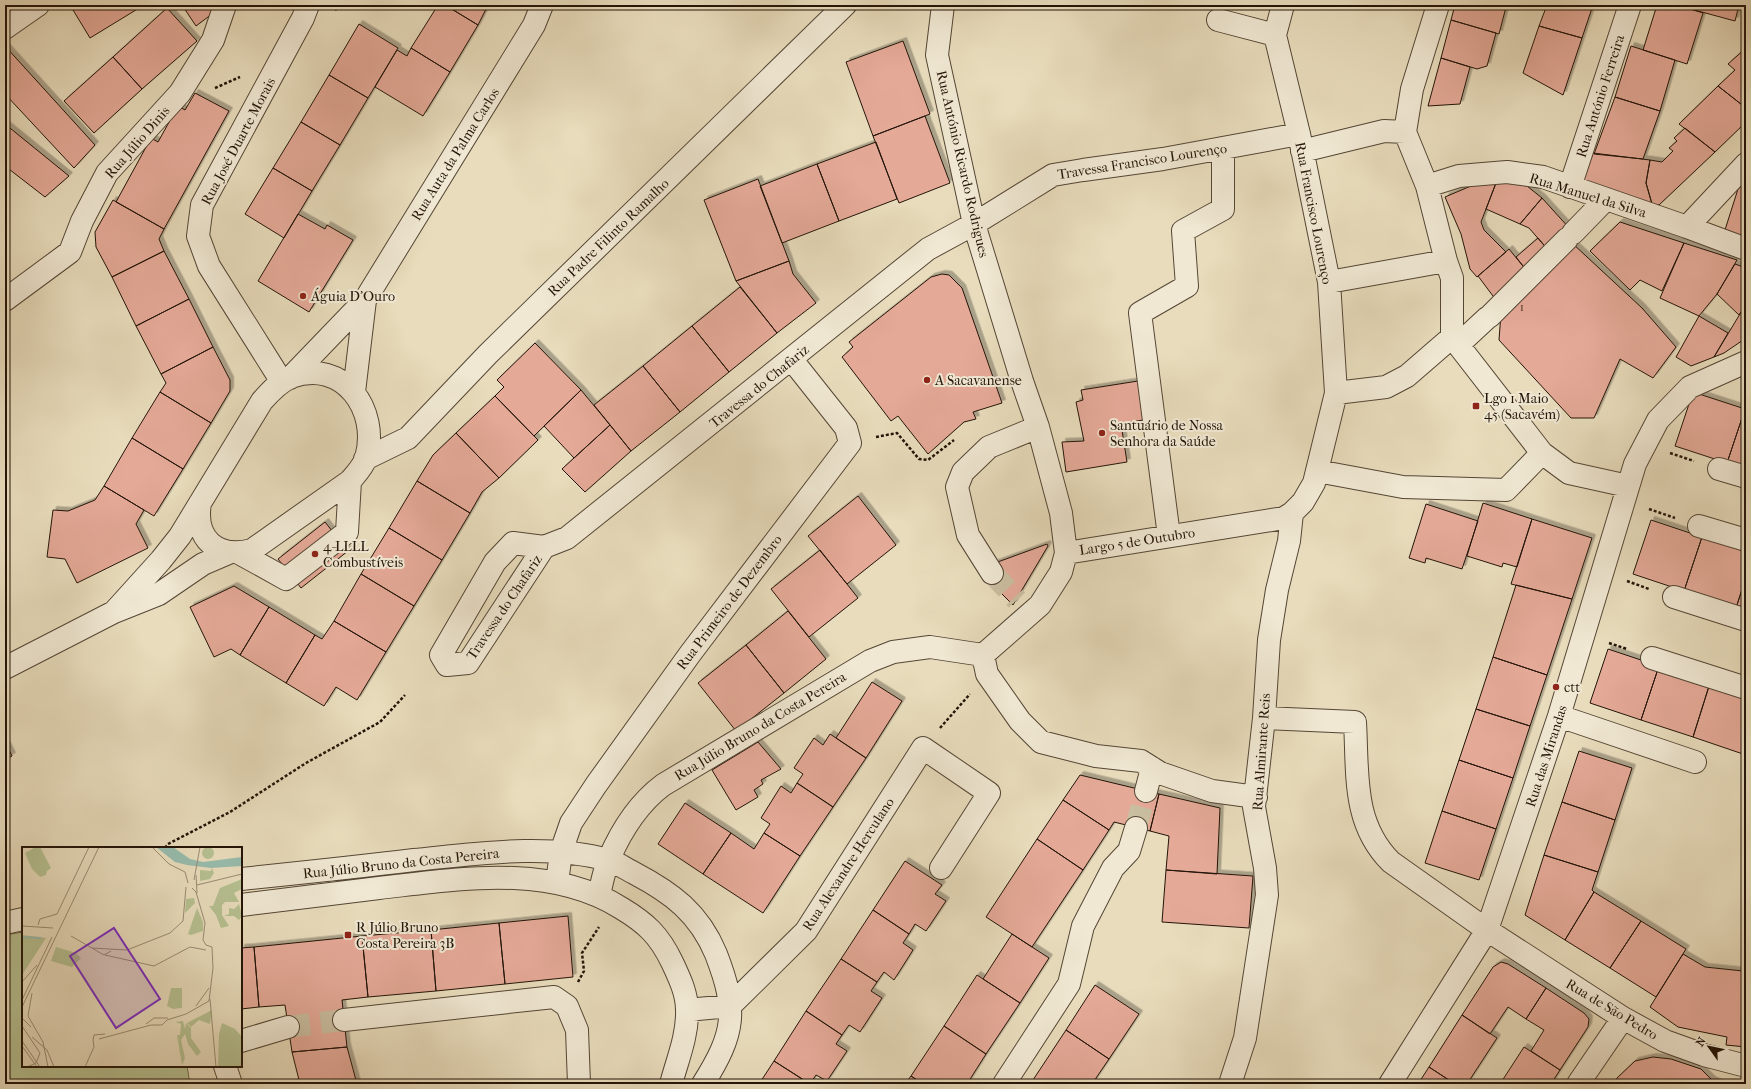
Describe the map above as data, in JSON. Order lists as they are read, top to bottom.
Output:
{
  "streets": {
    "street": [
      "Rua António Ferreira",
      "Rua José Duarte Morais",
      "Rua Júlio Dinis",
      "Rua Auta da Palma Carlos",
      "Travessa Francisco Lourenço",
      "Rua António Ricardo Rodrigues",
      "Rua Manuel da Silva",
      "Rua Francisco Lourenço",
      "Rua Padre Filinto Ramalho",
      "Travessa do Chafariz",
      "Largo 5 de Outubro",
      "Rua Primeiro de Dezembro",
      "Rua Júlio Bruno da Costa Pereira",
      "Rua Almirante Reis",
      "Rua das Mirandas",
      "Rua Alexandre Herculano",
      "Rua de São Pedro"
    ]
  },
  "crossings": [
    ["Rua António Ferreira", "Rua Manuel da Silva"],
    ["Rua José Duarte Morais", "Rua Auta da Palma Carlos"],
    ["Travessa Francisco Lourenço", "Rua António Ricardo Rodrigues"],
    ["Travessa Francisco Lourenço", "Rua Francisco Lourenço"],
    ["Travessa Francisco Lourenço", "Travessa do Chafariz"],
    ["Rua António Ricardo Rodrigues", "Travessa do Chafariz"],
    ["Rua António Ricardo Rodrigues", "Largo 5 de Outubro"],
    ["Rua Francisco Lourenço", "Largo 5 de Outubro"],
    ["Rua Francisco Lourenço", "Rua Almirante Reis"],
    ["Largo 5 de Outubro", "Rua Júlio Bruno da Costa Pereira"],
    ["Largo 5 de Outubro", "Rua Almirante Reis"],
    ["Rua Primeiro de Dezembro", "Rua Júlio Bruno da Costa Pereira"],
    ["Rua Júlio Bruno da Costa Pereira", "Rua Alexandre Herculano"],
    ["Rua Almirante Reis", "Rua de São Pedro"],
    ["Rua das Mirandas", "Rua de São Pedro"]
  ],
  "places": {
    "other": [
      "Águia D'Ouro",
      "A Sacavanense",
      "Santuário de Nossa Senhora da Saúde",
      "4-LLLL Combustíveis",
      "ctt"
    ],
    "transit": ["Lgo 1 Maio 45 (Sacavém)", "R Júlio Bruno Costa Pereira 3B"]
  },
  "house_numbers": ["1"],
  "north": "top left"
}
